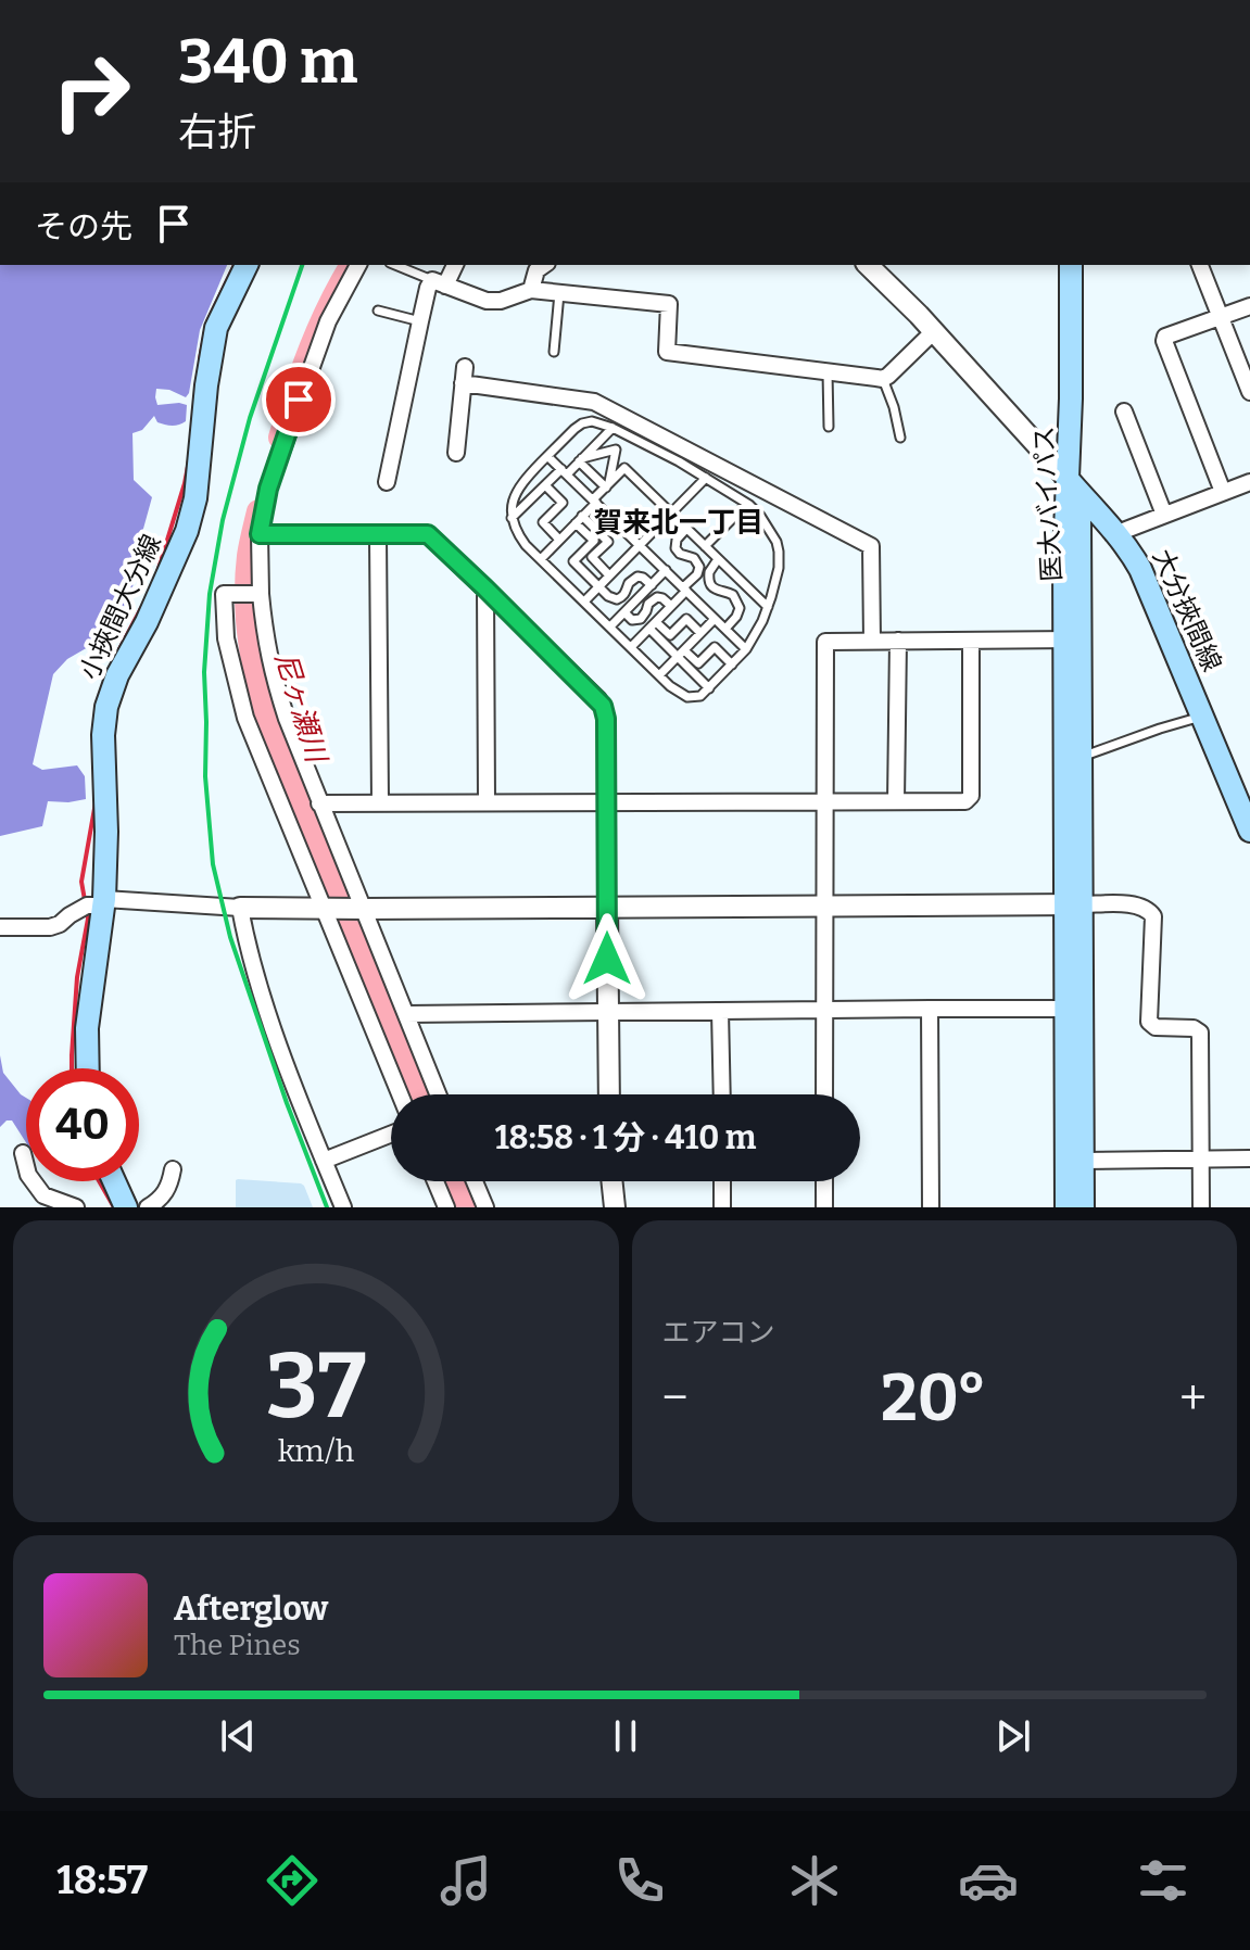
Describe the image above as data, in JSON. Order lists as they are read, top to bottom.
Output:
{
  "streets": {
    "main road": ["医大バイパス", "小挾間大分線", "大分挾間線"]
  },
  "crossings": [
    ["医大バイパス", "大分挾間線"]
  ],
  "districts": ["賀来北一丁目"],
  "water": ["尼ヶ瀬川"],
  "page": {
    "turn": ["340 m", "右折"],
    "then": "その先",
    "limit": "40",
    "trip": "18:58 · 1 分 · 410 m",
    "tile": "エアコン",
    "heat": ["−", "20°", "+"],
    "song": ["Afterglow", "The Pines"],
    "tabs": "18:57",
    "gauge": ["37", "km/h"]
  }
}
